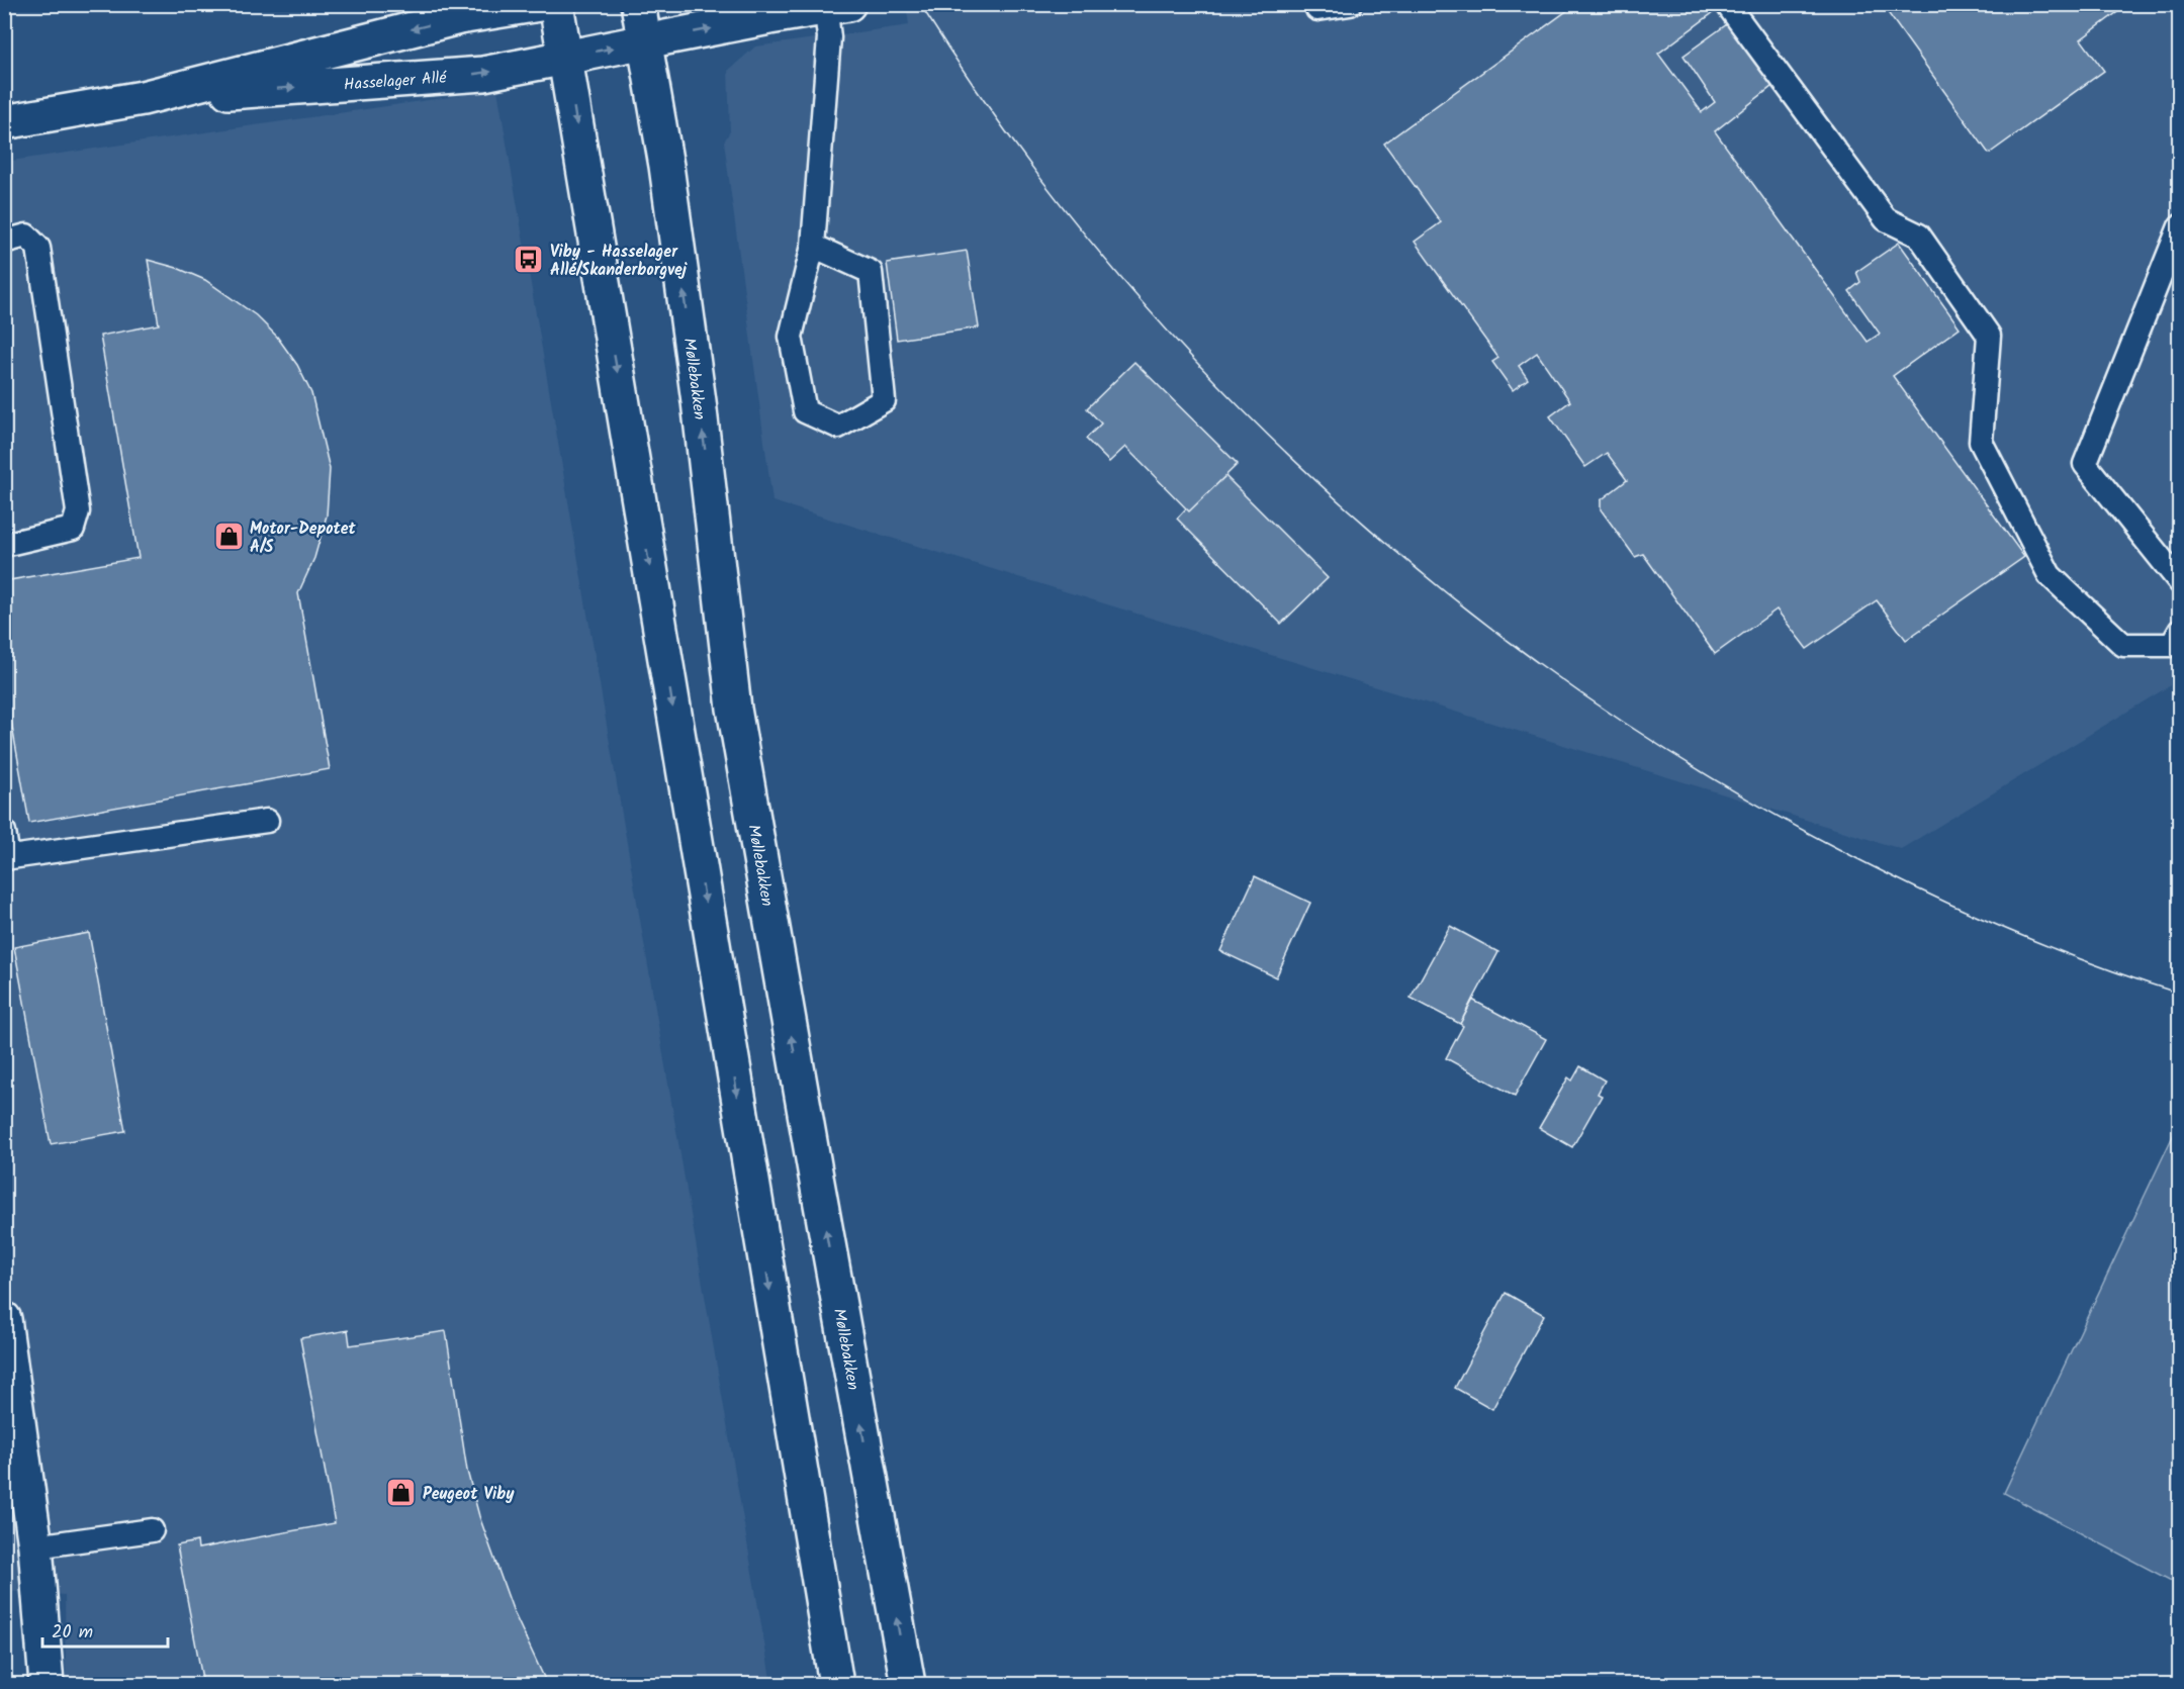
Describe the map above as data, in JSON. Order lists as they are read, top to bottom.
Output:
{
  "streets": {
    "main road": ["Hasselager Allé", "Møllebakken"]
  },
  "crossings": [
    ["Hasselager Allé", "Møllebakken"]
  ],
  "places": {
    "bus stop": ["Viby - Hasselager Allé/Skanderborgvej"],
    "shop": ["Motor-Depotet A/S", "Peugeot Viby"]
  },
  "scale_bar": "20 m"
}
